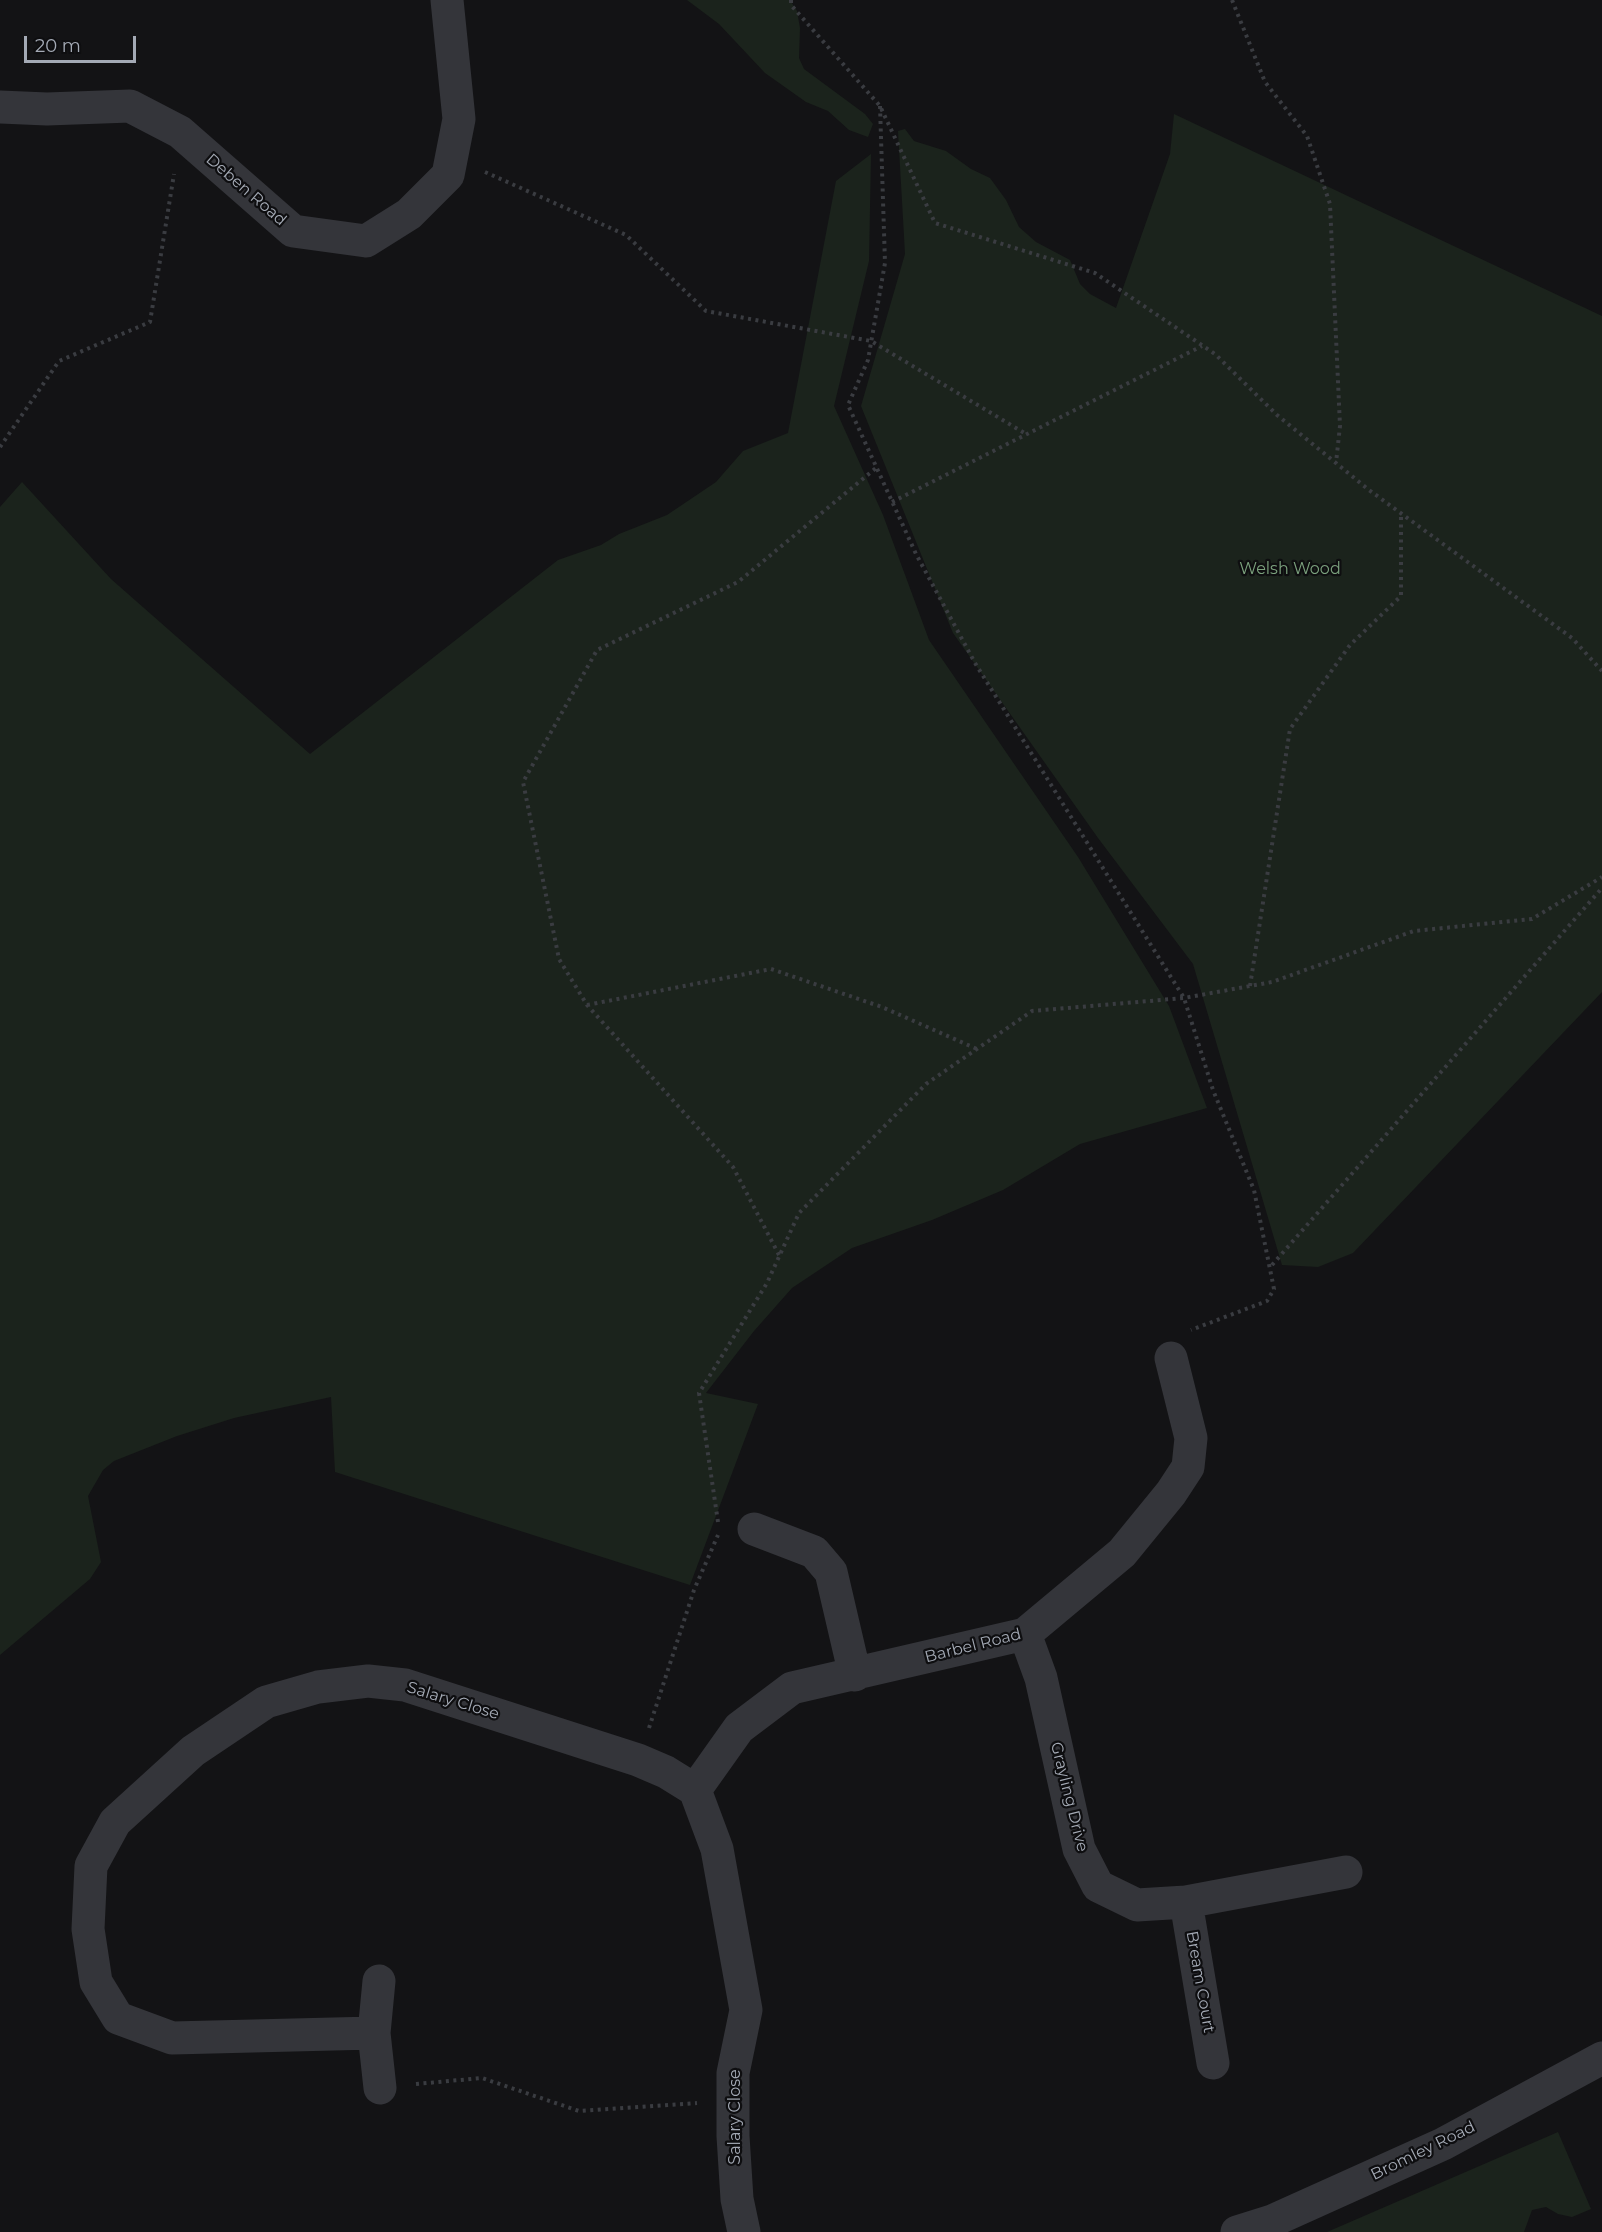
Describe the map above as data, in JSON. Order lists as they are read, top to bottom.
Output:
{
  "streets": {
    "street": [
      "Deben Road",
      "Barbel Road",
      "Salary Close",
      "Grayling Drive",
      "Bream Court",
      "Bromley Road"
    ]
  },
  "crossings": [
    ["Barbel Road", "Salary Close"],
    ["Barbel Road", "Grayling Drive"],
    ["Grayling Drive", "Bream Court"]
  ],
  "parks": ["Welsh Wood"],
  "scale_bar": "20 m"
}
